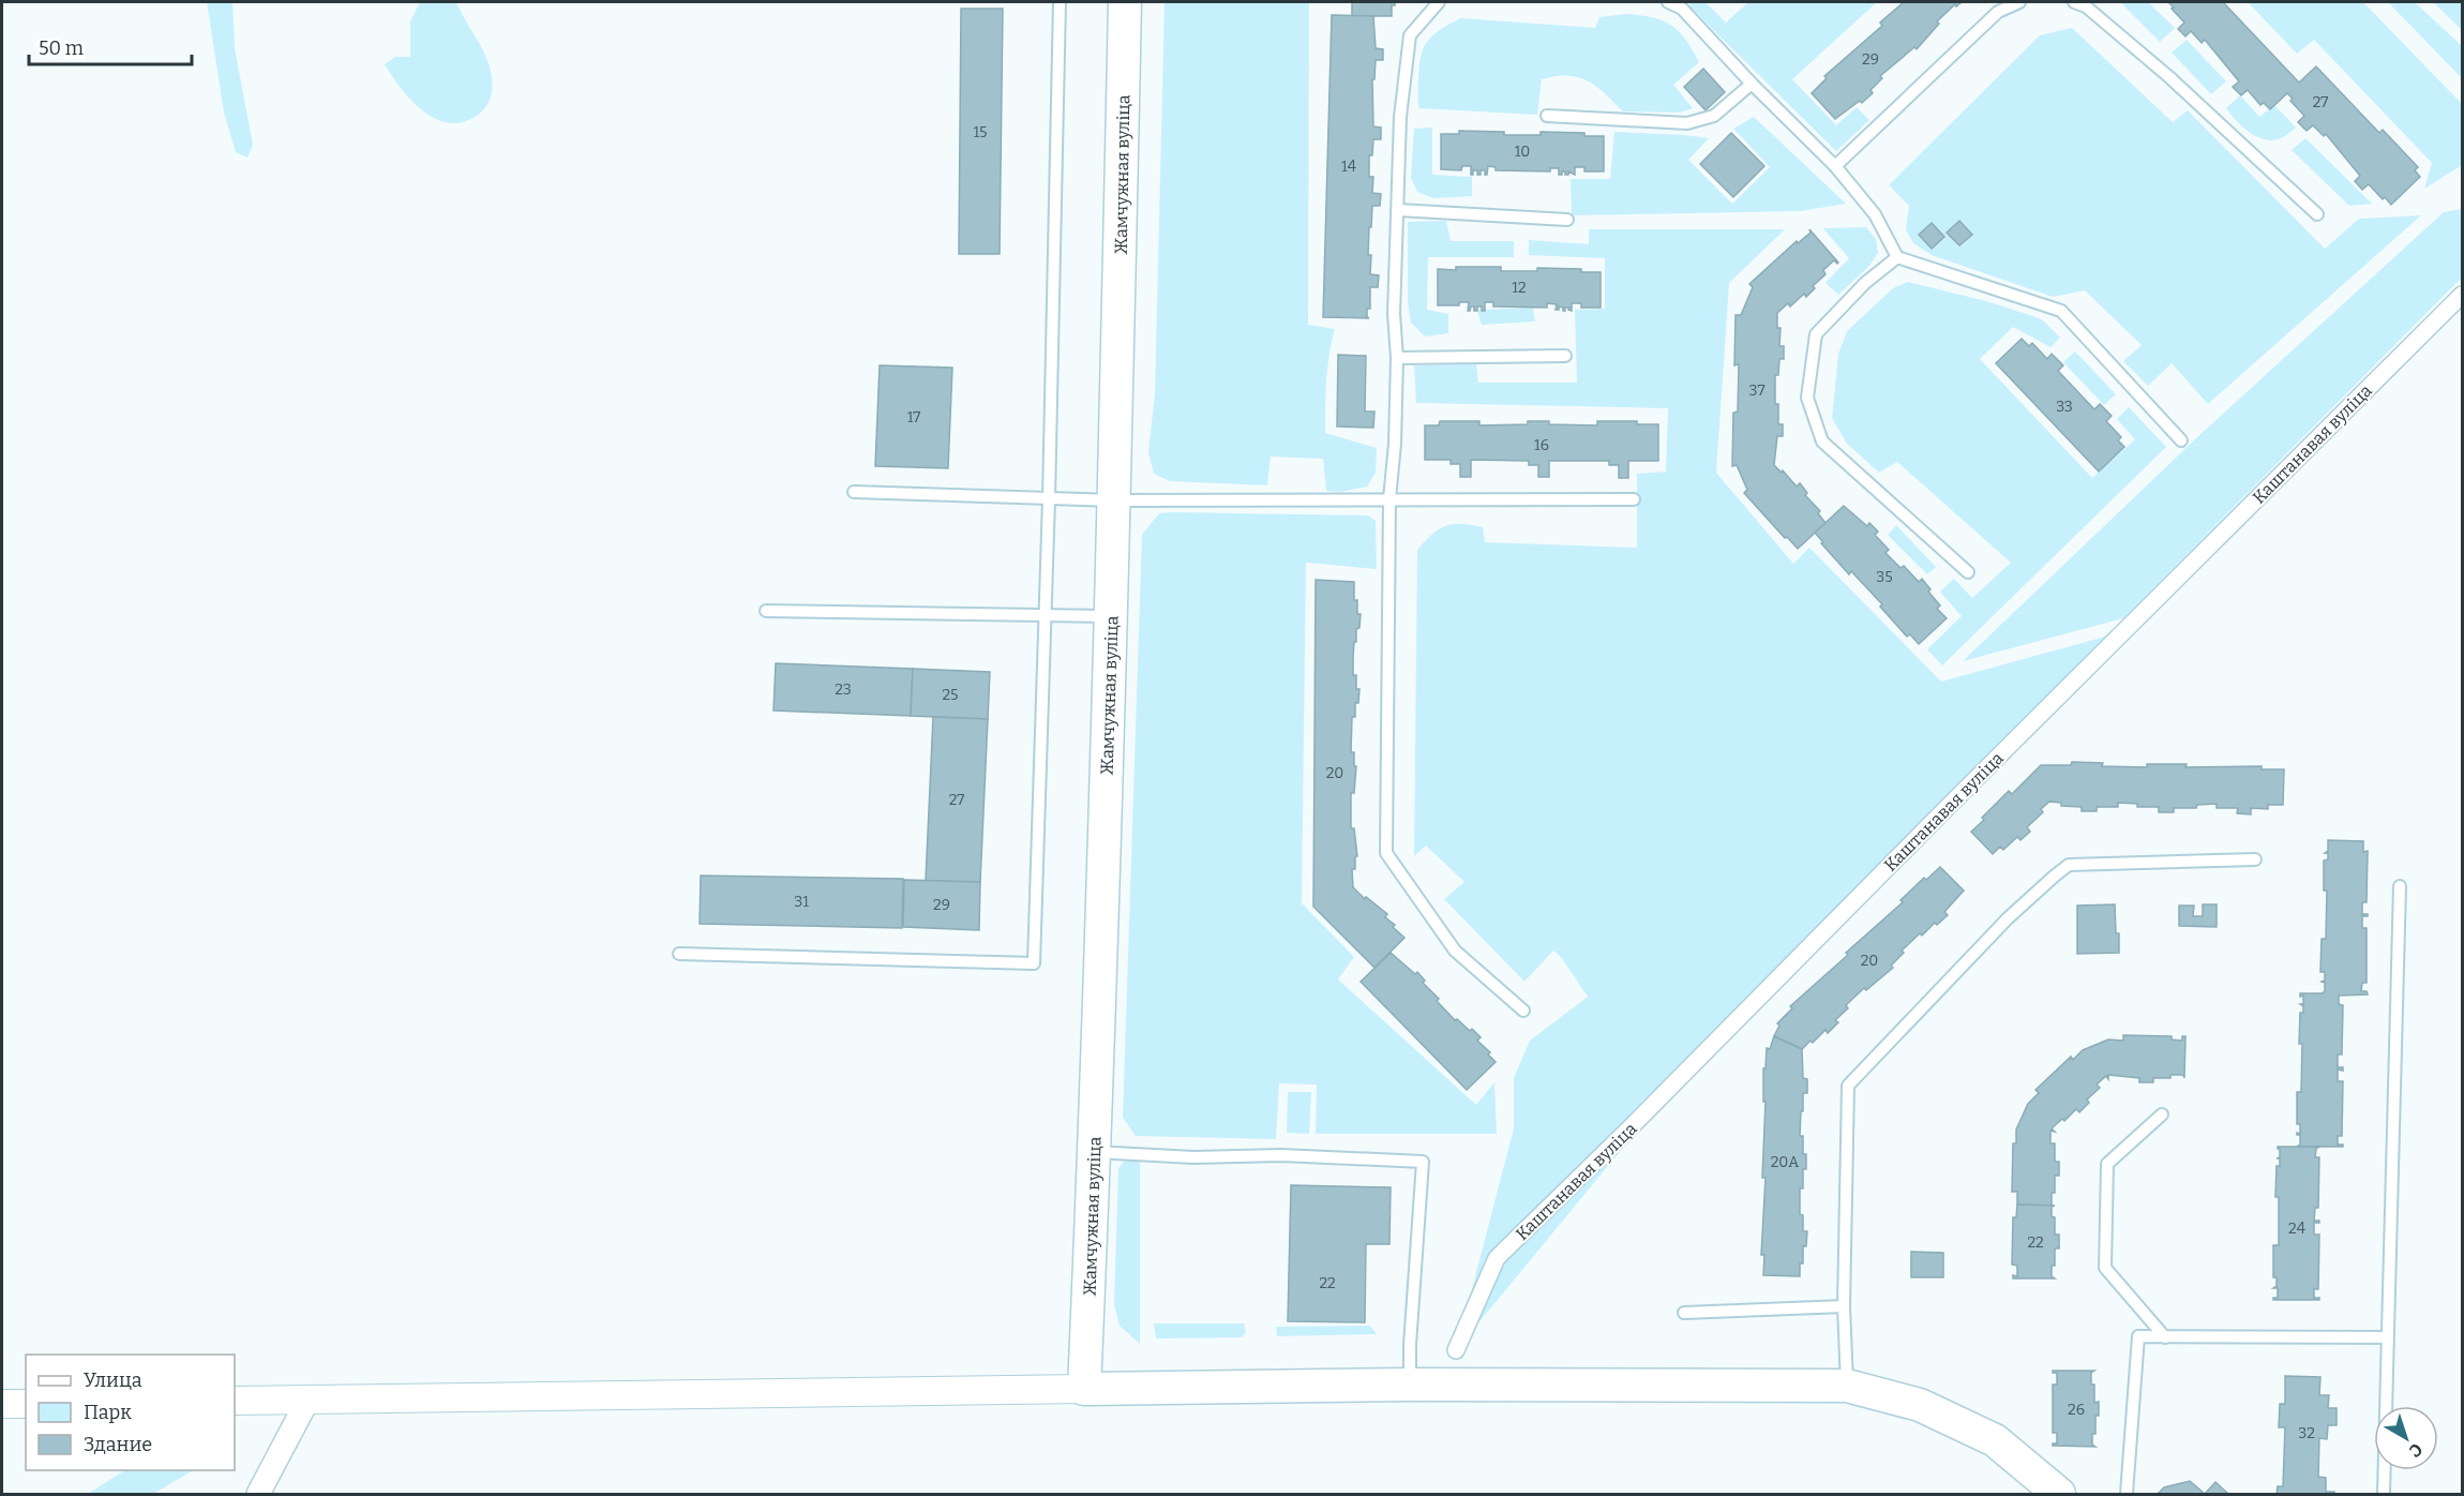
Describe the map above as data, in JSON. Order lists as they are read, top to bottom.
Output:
{
  "streets": {
    "main road": ["Жамчужная вуліца"],
    "street": ["Каштанавая вуліца"]
  },
  "house_numbers": [
    "29",
    "27",
    "15",
    "10",
    "14",
    "12",
    "37",
    "33",
    "17",
    "16",
    "35",
    "23",
    "25",
    "20",
    "27",
    "31",
    "29",
    "20",
    "20А",
    "24",
    "22",
    "22",
    "26",
    "32"
  ],
  "legend": ["Улица", "Парк", "Здание"],
  "scale_bar": "50 m",
  "north": "bottom right"
}
